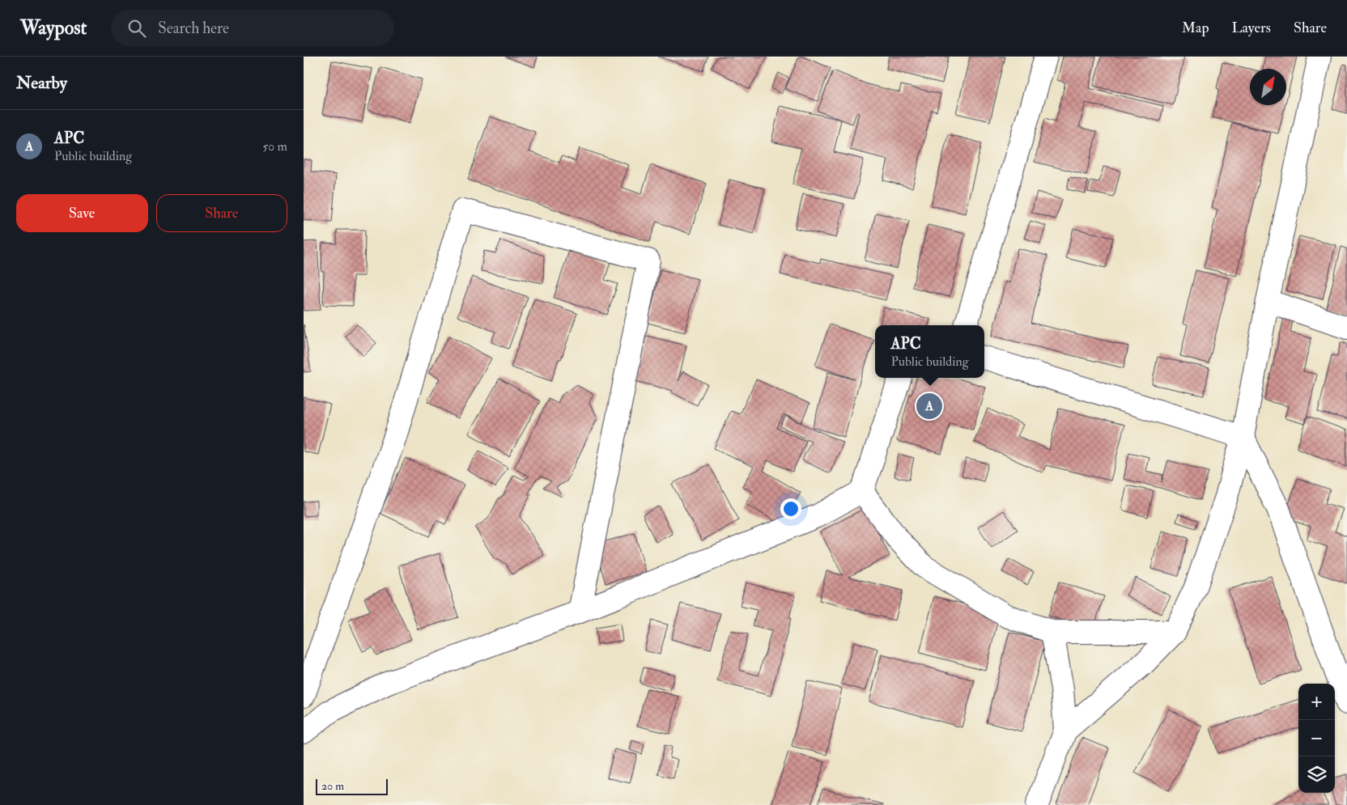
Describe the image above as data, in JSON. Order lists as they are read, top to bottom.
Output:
{
  "scale_bar": "20 m",
  "north": "top right",
  "page": {
    "header": "Waypost",
    "search": "Search here",
    "nav": ["Map", "Layers", "Share"],
    "heading": "Nearby",
    "list": [
      {
        "mark": "A",
        "name": "APC",
        "note": "Public building",
        "value": "50 m"
      }
    ],
    "buttons": ["Save", "Share"],
    "popup": ["APC", "Public building"],
    "pins": "A",
    "map_buttons": ["+", "−"],
    "scale": "20 m"
  }
}
